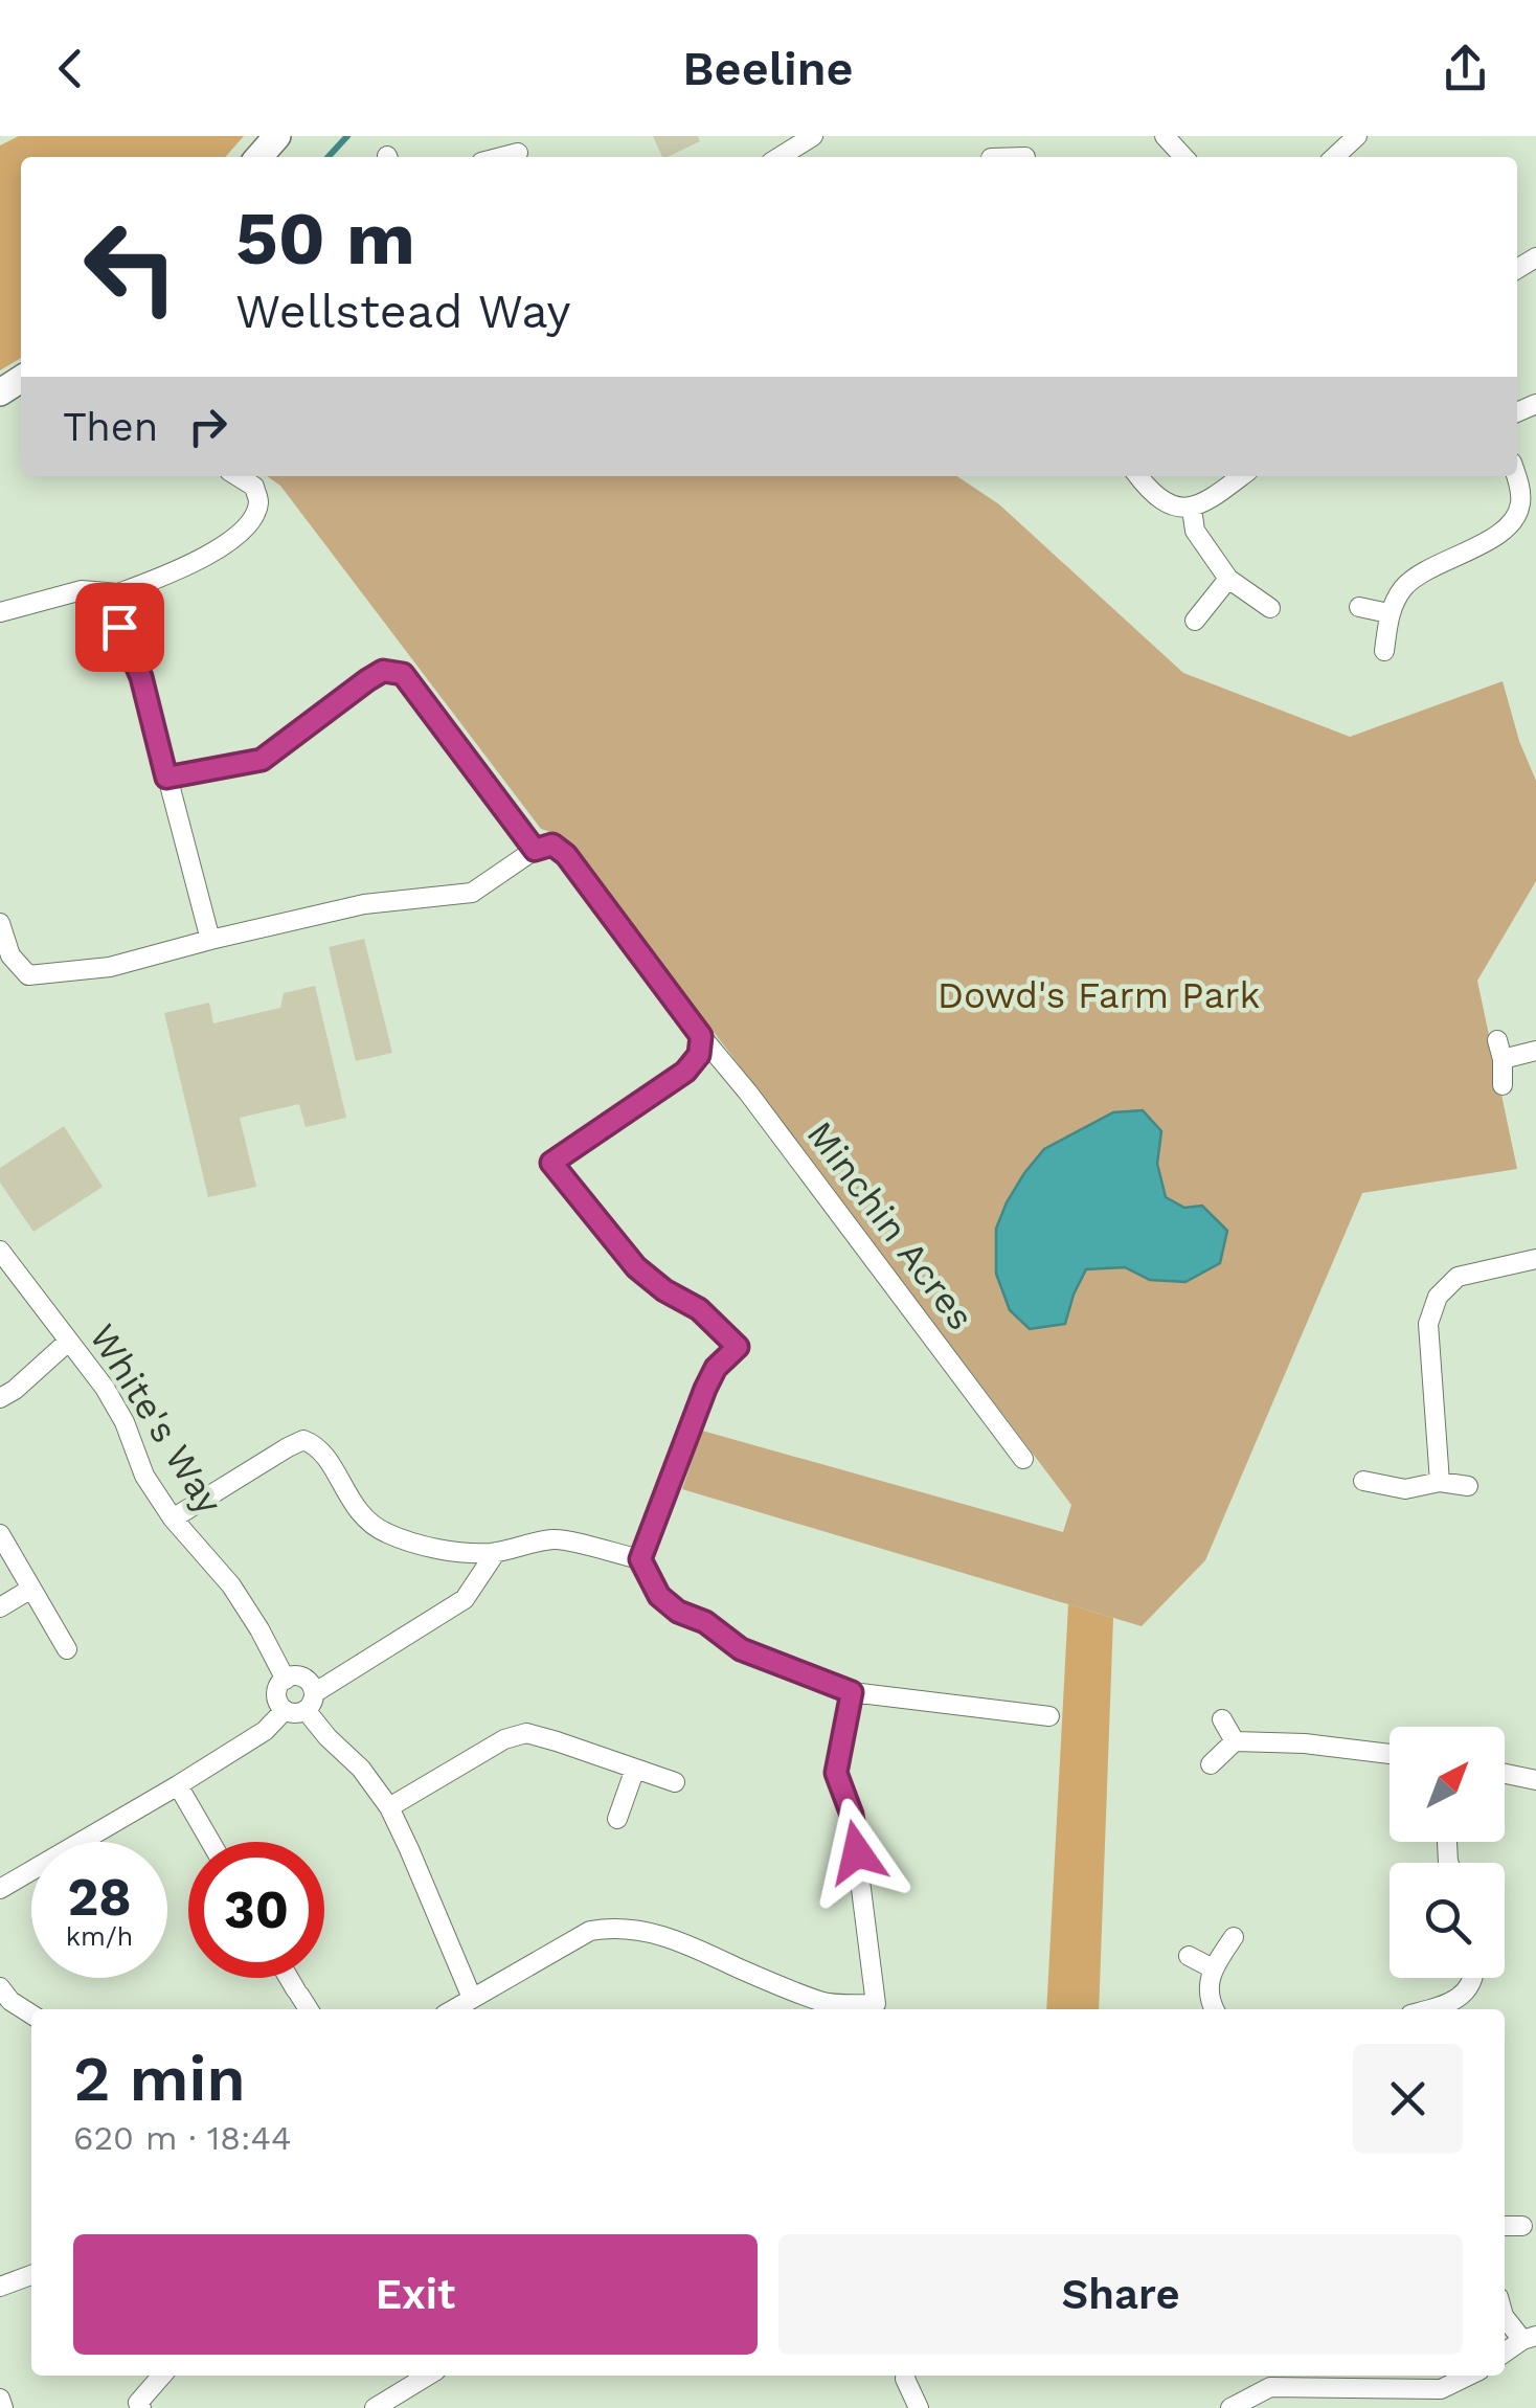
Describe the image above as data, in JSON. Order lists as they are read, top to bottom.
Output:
{
  "streets": {
    "street": ["Minchin Acres", "White's Way"]
  },
  "parks": ["Dowd's Farm Park"],
  "north": "top right",
  "page": {
    "header": "Beeline",
    "turn": ["50 m", "Wellstead Way"],
    "then": "Then",
    "speed": "28 km/h",
    "limit": "30",
    "heading": ["2 min", "620 m · 18:44"],
    "buttons": ["Exit", "Share"]
  }
}
